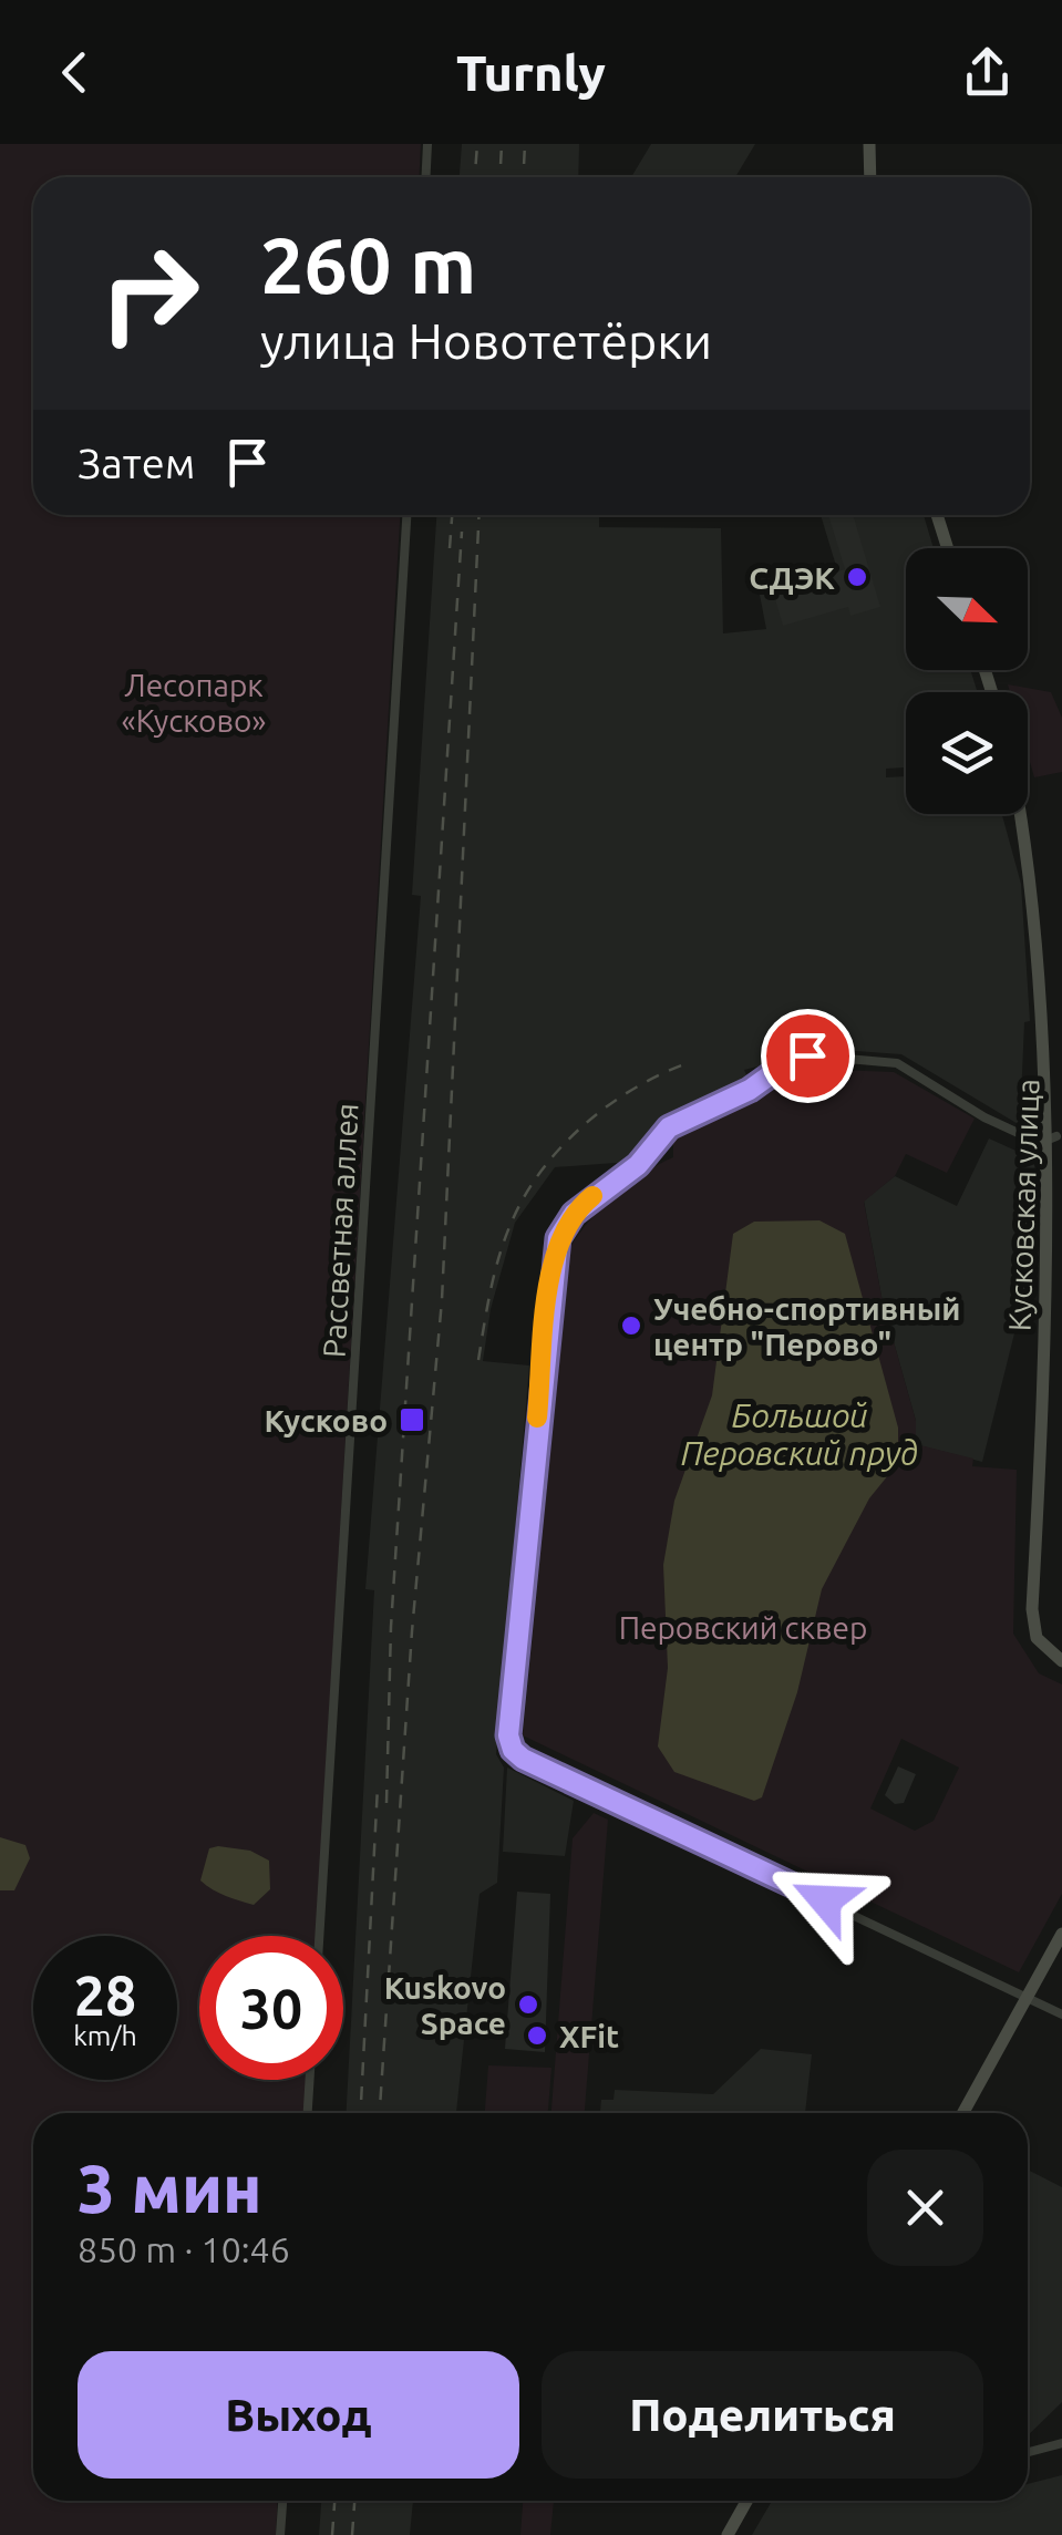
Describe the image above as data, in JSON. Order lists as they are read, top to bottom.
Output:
{
  "streets": {
    "street": ["Кусковская улица", "Рассветная аллея"]
  },
  "water": ["Большой Перовский пруд"],
  "parks": ["Лесопарк «Кусково»", "Перовский сквер"],
  "places": {
    "other": [
      "СДЭК",
      "Учебно-спортивный центр \"Перово\"",
      "Kuskovo Space",
      "XFit"
    ],
    "transit": ["Кусково"]
  },
  "north": "bottom right",
  "page": {
    "header": "Turnly",
    "turn": ["260 m", "улица Новотетёрки"],
    "then": "Затем",
    "speed": "28 km/h",
    "limit": "30",
    "heading": ["3 мин", "850 m · 10:46"],
    "buttons": ["Выход", "Поделиться"]
  }
}
